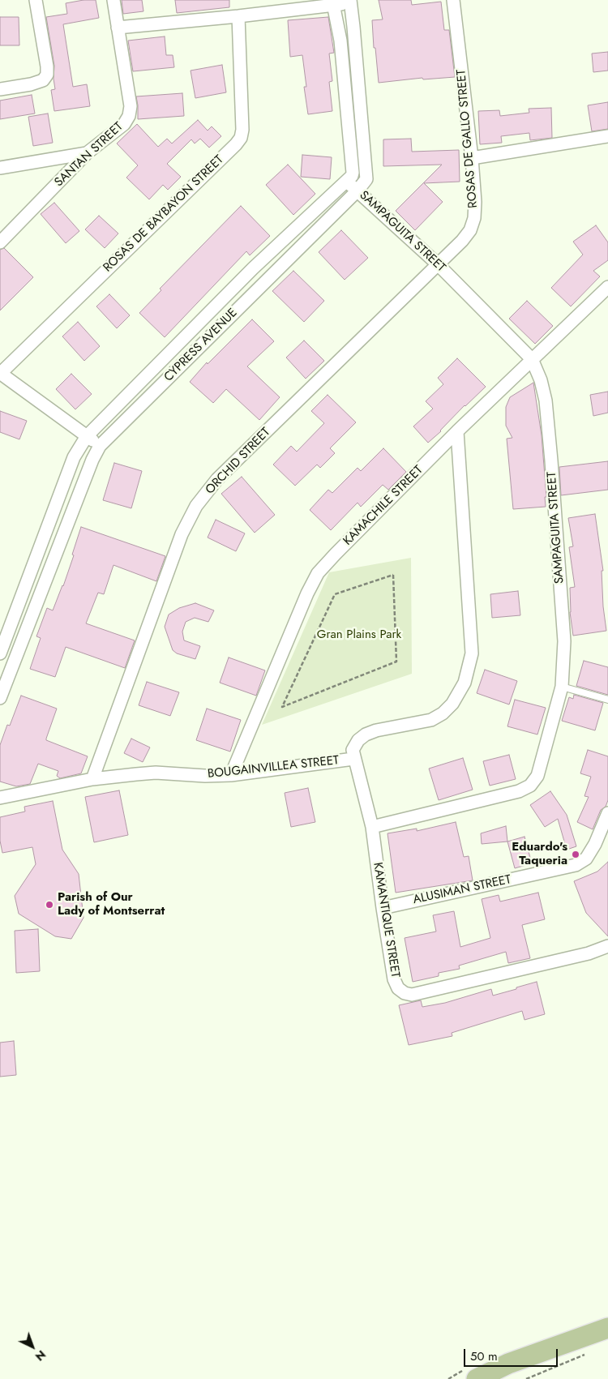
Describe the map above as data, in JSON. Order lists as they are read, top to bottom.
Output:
{
  "streets": {
    "street": [
      "ROSAS DE GALLO STREET",
      "SANTAN STREET",
      "ROSAS DE BAYBAYON STREET",
      "SAMPAGUITA STREET",
      "CYPRESS AVENUE",
      "ORCHID STREET",
      "KAMACHILE STREET",
      "BOUGAINVILLEA STREET",
      "ALUSIMAN STREET",
      "KAMANTIQUE STREET"
    ]
  },
  "crossings": [
    ["ROSAS DE GALLO STREET", "SAMPAGUITA STREET"],
    ["ROSAS DE GALLO STREET", "ORCHID STREET"],
    ["SAMPAGUITA STREET", "CYPRESS AVENUE"],
    ["SAMPAGUITA STREET", "ORCHID STREET"],
    ["SAMPAGUITA STREET", "KAMACHILE STREET"],
    ["SAMPAGUITA STREET", "KAMANTIQUE STREET"],
    ["ORCHID STREET", "BOUGAINVILLEA STREET"],
    ["KAMACHILE STREET", "BOUGAINVILLEA STREET"],
    ["BOUGAINVILLEA STREET", "KAMANTIQUE STREET"],
    ["ALUSIMAN STREET", "KAMANTIQUE STREET"]
  ],
  "parks": ["Gran Plains Park"],
  "places": ["Eduardo's Taqueria", "Parish of Our Lady of Montserrat"],
  "scale_bar": "50 m",
  "north": "bottom right"
}
